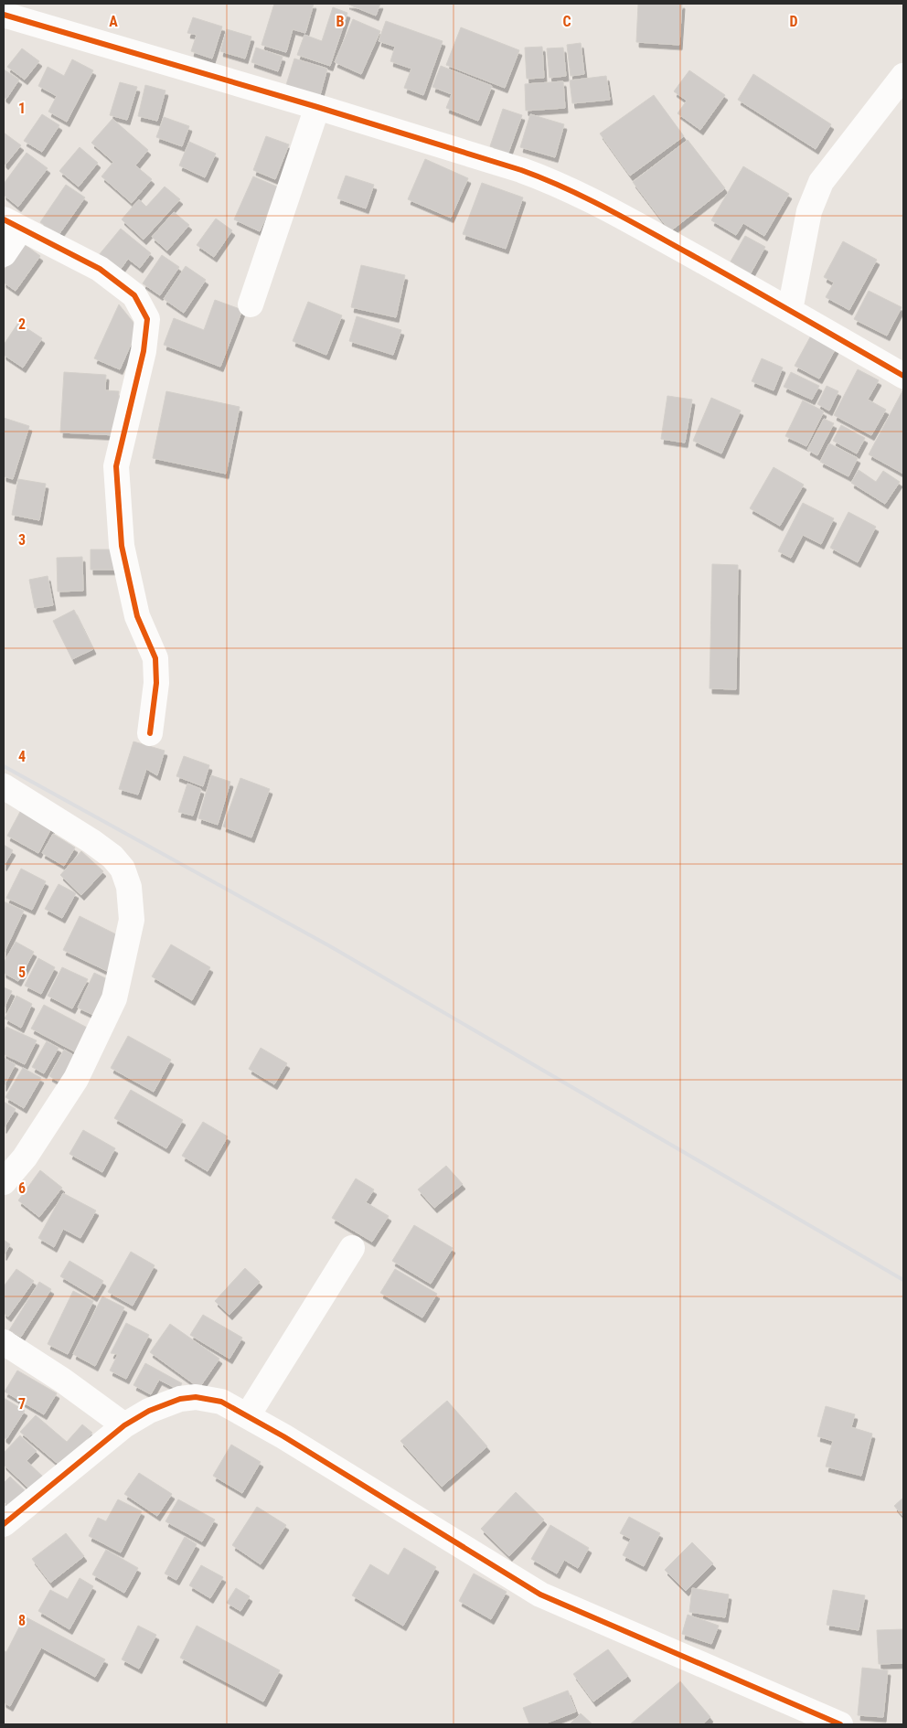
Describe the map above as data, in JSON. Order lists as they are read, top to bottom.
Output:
{
  "grid": {
    "columns": [
      "A",
      "B",
      "C",
      "D"
    ],
    "rows": [
      "1",
      "2",
      "3",
      "4",
      "5",
      "6",
      "7",
      "8"
    ]
  }
}
